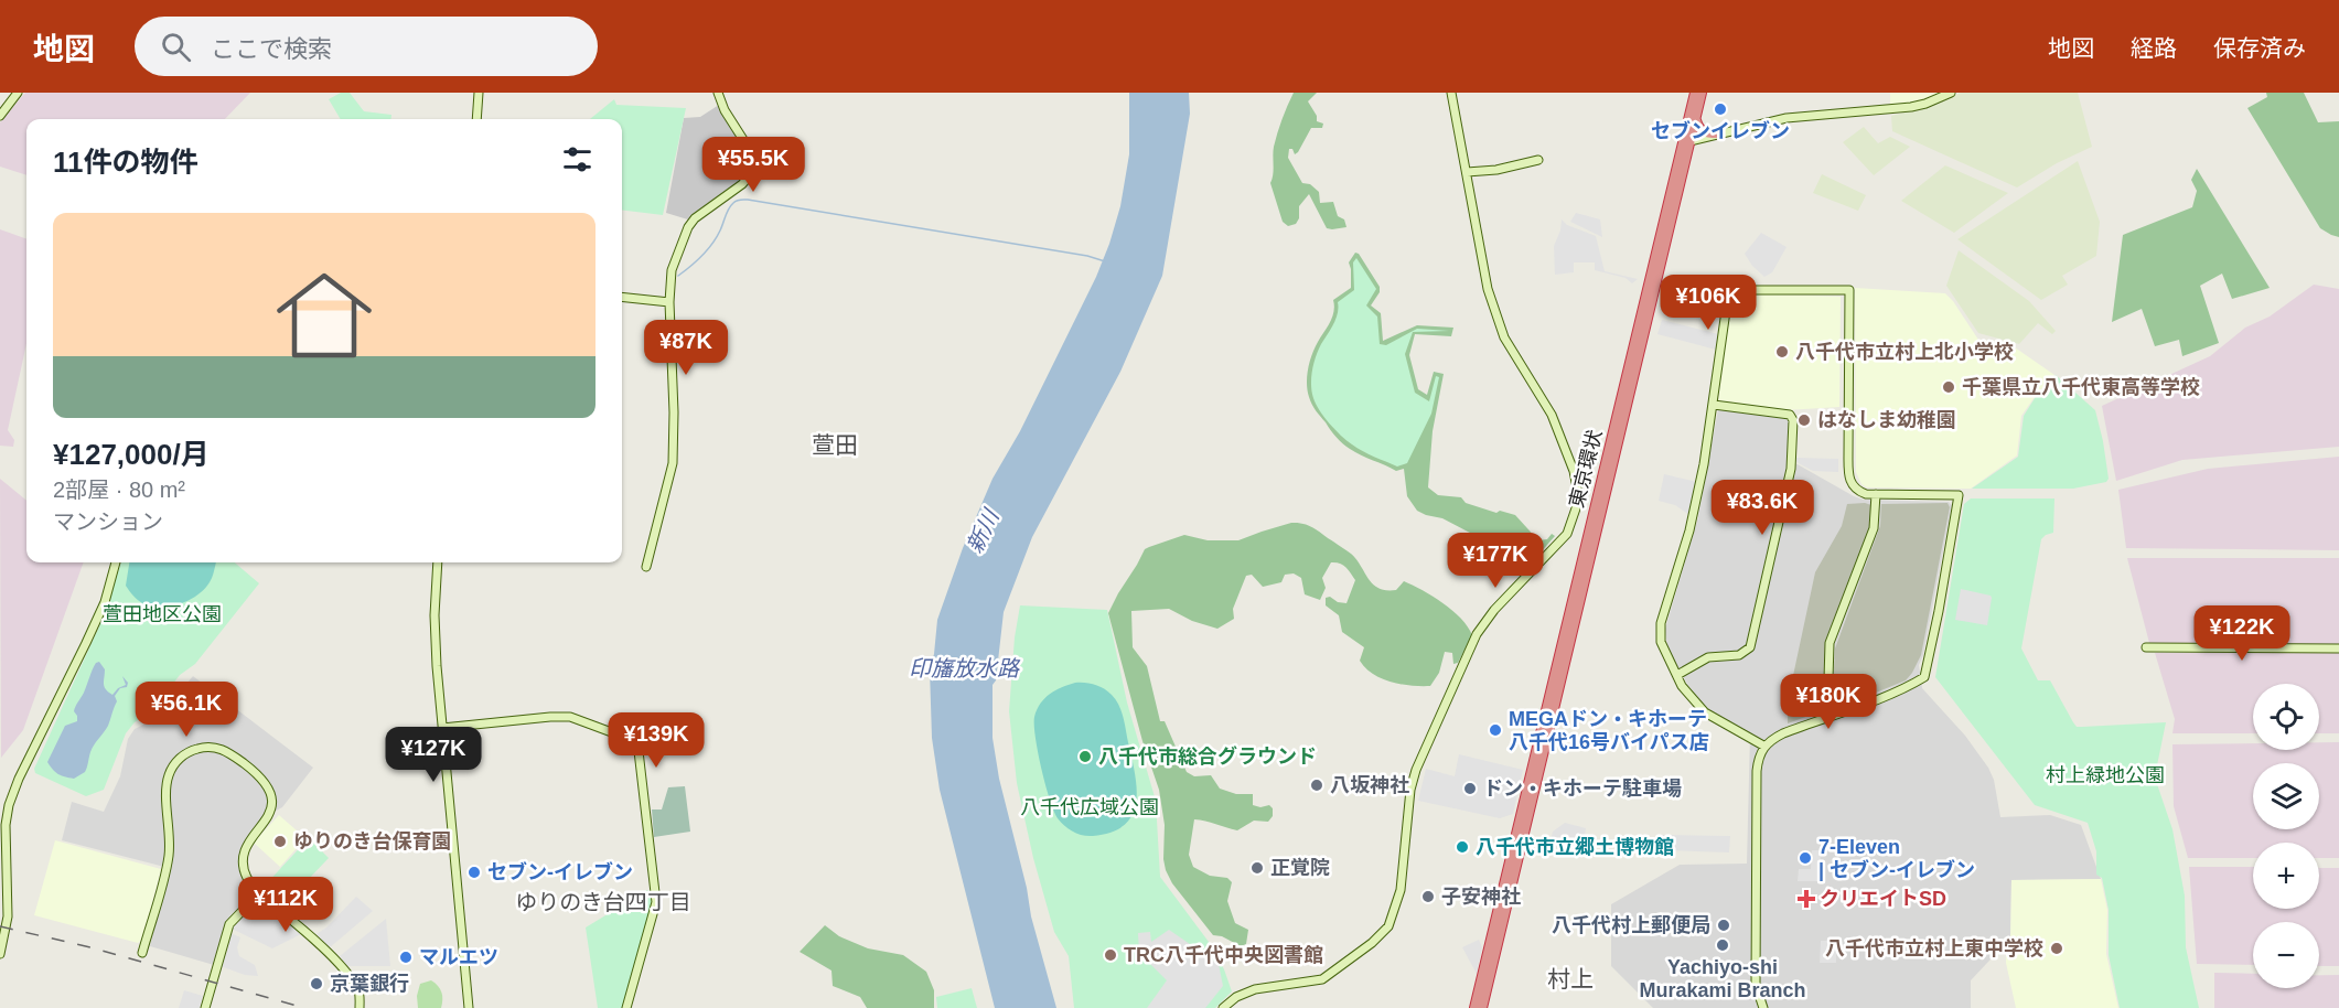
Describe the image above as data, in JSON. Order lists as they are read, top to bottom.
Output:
{
  "streets": {
    "highway": ["東京環状"]
  },
  "districts": ["萱田", "ゆりのき台四丁目", "村上"],
  "water": ["新川", "印旛放水路"],
  "parks": ["萱田地区公園", "村上緑地公園", "八千代広域公園"],
  "places": {
    "other": [
      "セブンイレブン",
      "八千代市立村上北小学校",
      "千葉県立八千代東高等学校",
      "はなしま幼稚園",
      "MEGAドン・キホーテ 八千代16号バイパス店",
      "八千代市総合グラウンド",
      "八坂神社",
      "ドン・キホーテ駐車場",
      "ゆりのき台保育園",
      "八千代市立郷土博物館",
      "7-Eleven | セブン-イレブン",
      "正覚院",
      "セブン-イレブン",
      "子安神社",
      "八千代村上郵便局",
      "Yachiyo-shi Murakami Branch",
      "八千代市立村上東中学校",
      "TRC八千代中央図書館",
      "マルエツ",
      "京葉銀行"
    ],
    "health": ["クリエイトSD"]
  },
  "page": {
    "header": "地図",
    "search": "ここで検索",
    "nav": ["地図", "経路", "保存済み"],
    "heading": "11件の物件",
    "price": [
      "¥55.5K",
      "¥106K",
      "¥87K",
      "¥83.6K",
      "¥177K",
      "¥122K",
      "¥180K",
      "¥56.1K",
      "¥139K",
      "¥127K",
      "¥112K"
    ],
    "list": [
      {
        "name": "¥127,000/月",
        "note": "2部屋 · 80 m² · マンション"
      }
    ],
    "map_buttons": ["+", "−"]
  }
}
